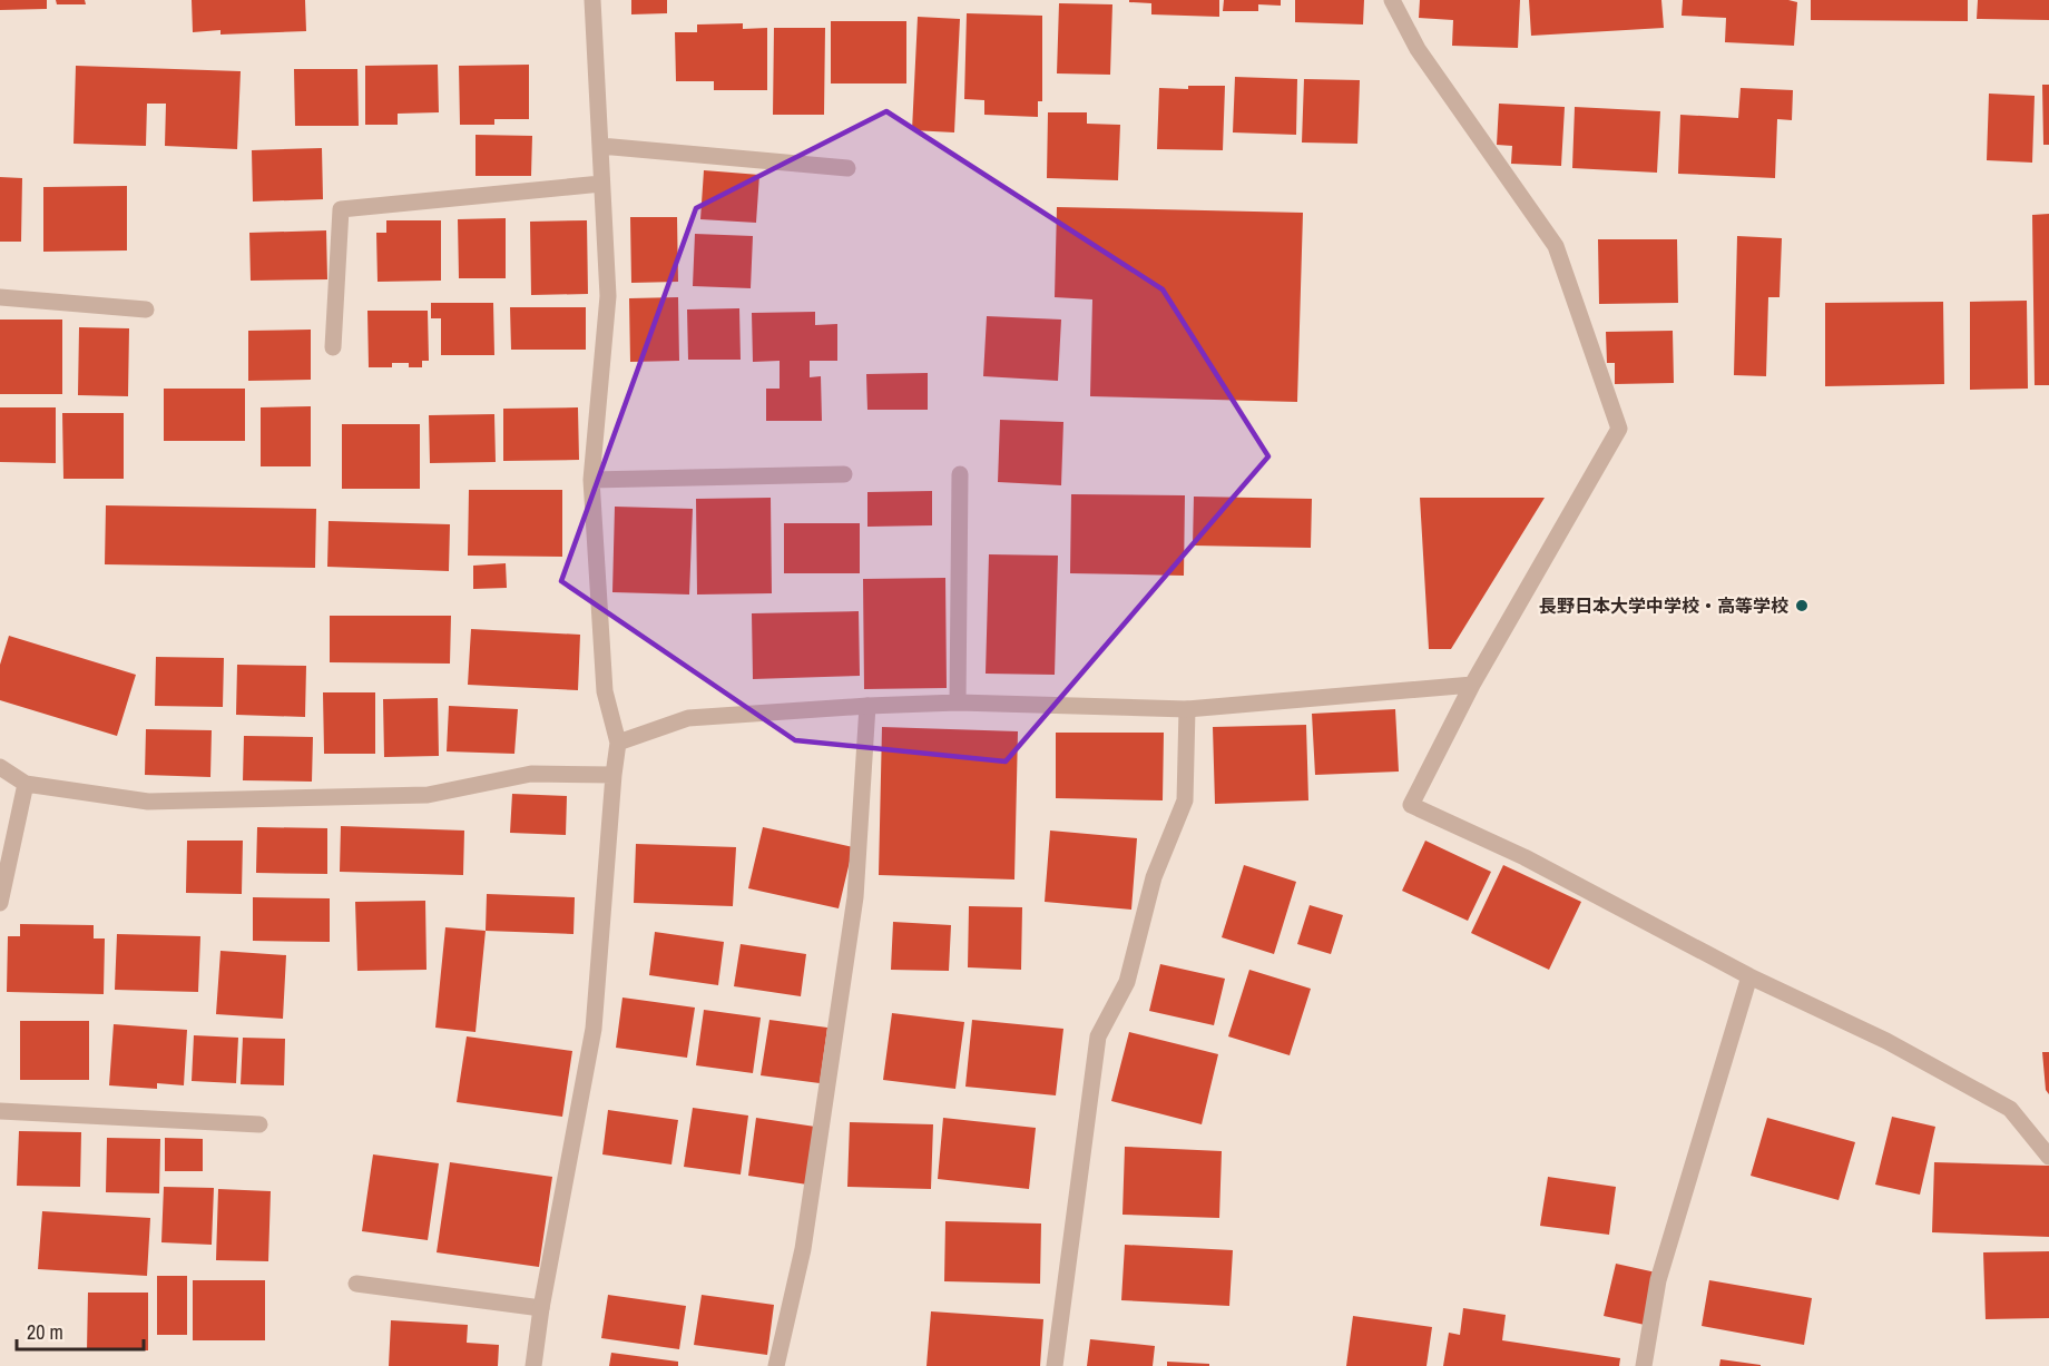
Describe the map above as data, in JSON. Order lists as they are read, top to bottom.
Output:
{
  "places": ["長野日本大学中学校・高等学校"],
  "scale_bar": "20 m"
}
